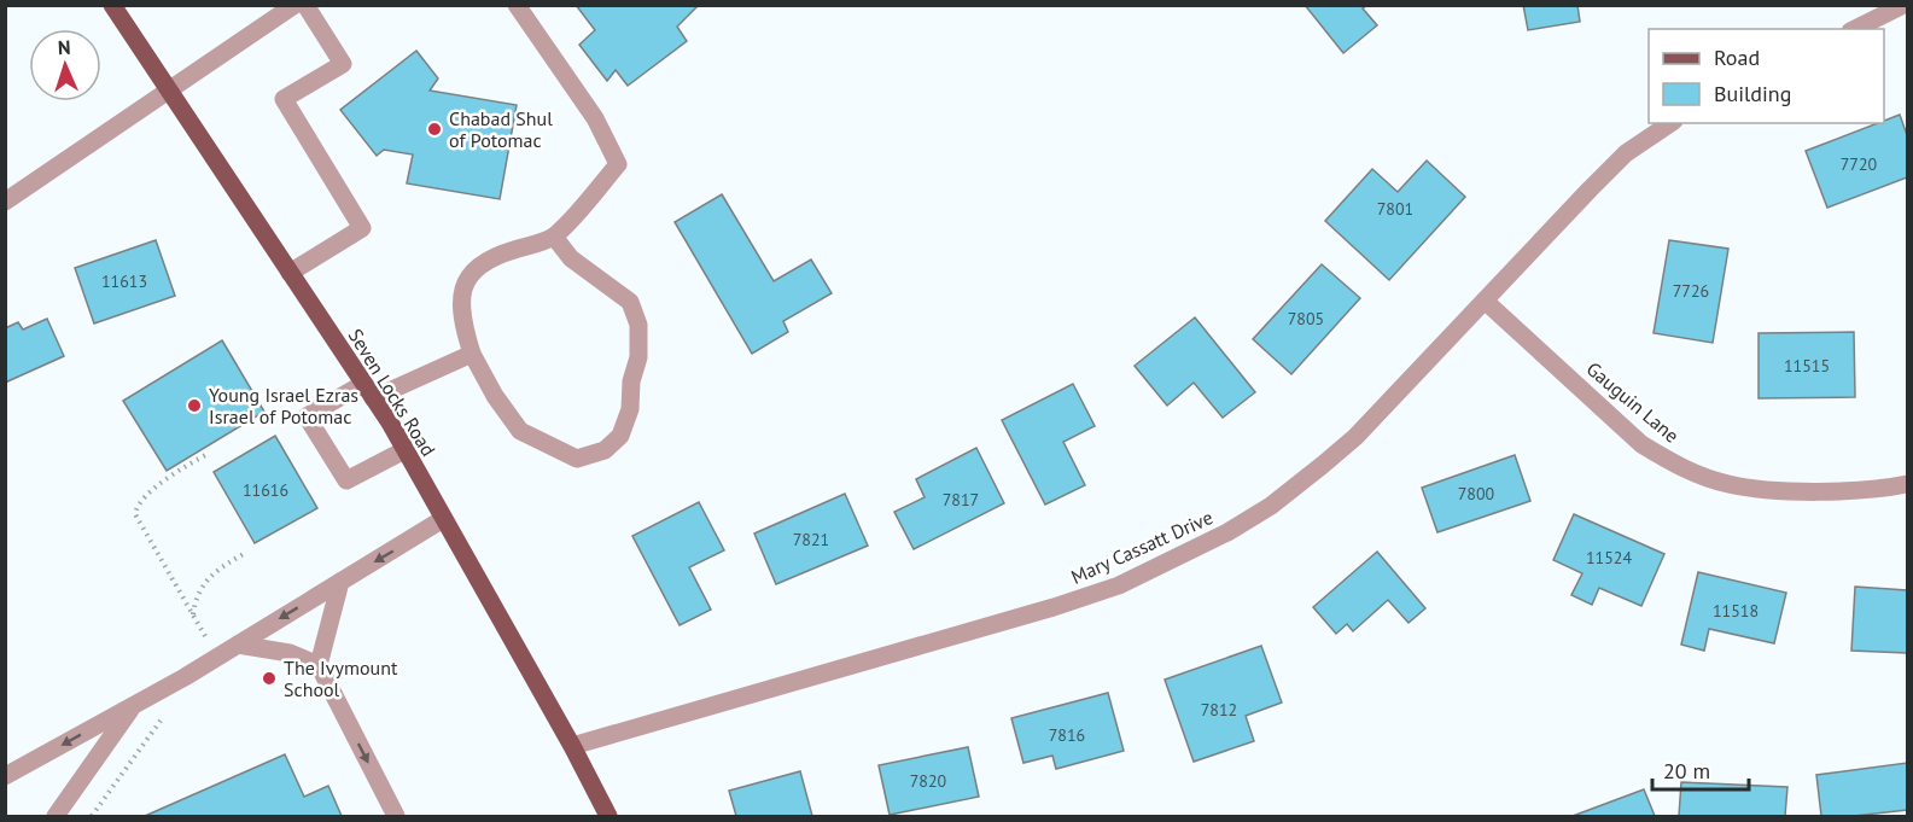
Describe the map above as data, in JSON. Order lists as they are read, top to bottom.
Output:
{
  "streets": {
    "main road": ["Seven Locks Road"],
    "street": ["Gauguin Lane", "Mary Cassatt Drive"]
  },
  "crossings": [
    ["Seven Locks Road", "Mary Cassatt Drive"],
    ["Gauguin Lane", "Mary Cassatt Drive"]
  ],
  "places": ["Chabad Shul of Potomac", "Young Israel Ezras Israel of Potomac", "The Ivymount School"],
  "house_numbers": [
    "7720",
    "7801",
    "11613",
    "7726",
    "7805",
    "11515",
    "11616",
    "7800",
    "7817",
    "7821",
    "11524",
    "11518",
    "7812",
    "7816",
    "7820"
  ],
  "legend": ["Road", "Building"],
  "scale_bar": "20 m",
  "north": "top"
}
